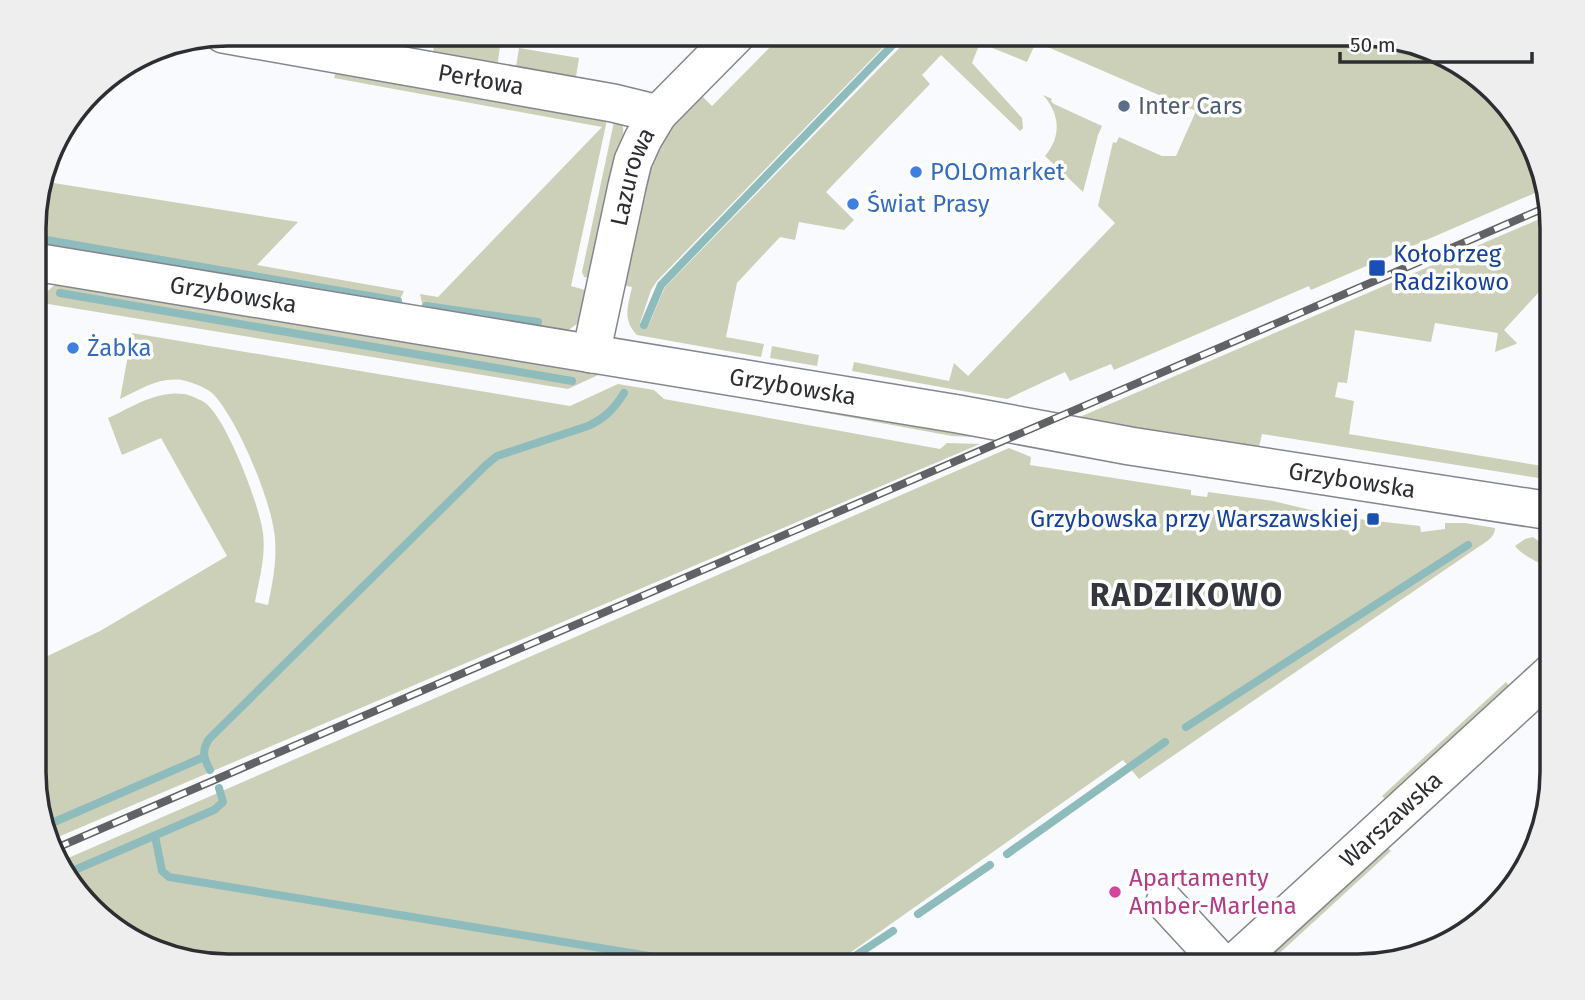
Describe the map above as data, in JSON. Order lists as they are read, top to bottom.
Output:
{
  "streets": {
    "street": [
      "Perłowa",
      "Lazurowa",
      "Grzybowska",
      "Warszawska"
    ]
  },
  "crossings": [
    ["Perłowa", "Lazurowa"],
    ["Lazurowa", "Grzybowska"]
  ],
  "districts": ["RADZIKOWO"],
  "places": {
    "other": [
      "Inter Cars",
      "POLOmarket",
      "Świat Prasy",
      "Żabka",
      "Apartamenty Amber-Marlena"
    ],
    "transit": ["Kołobrzeg Radzikowo", "Grzybowska przy Warszawskiej"]
  },
  "scale_bar": "50 m"
}
